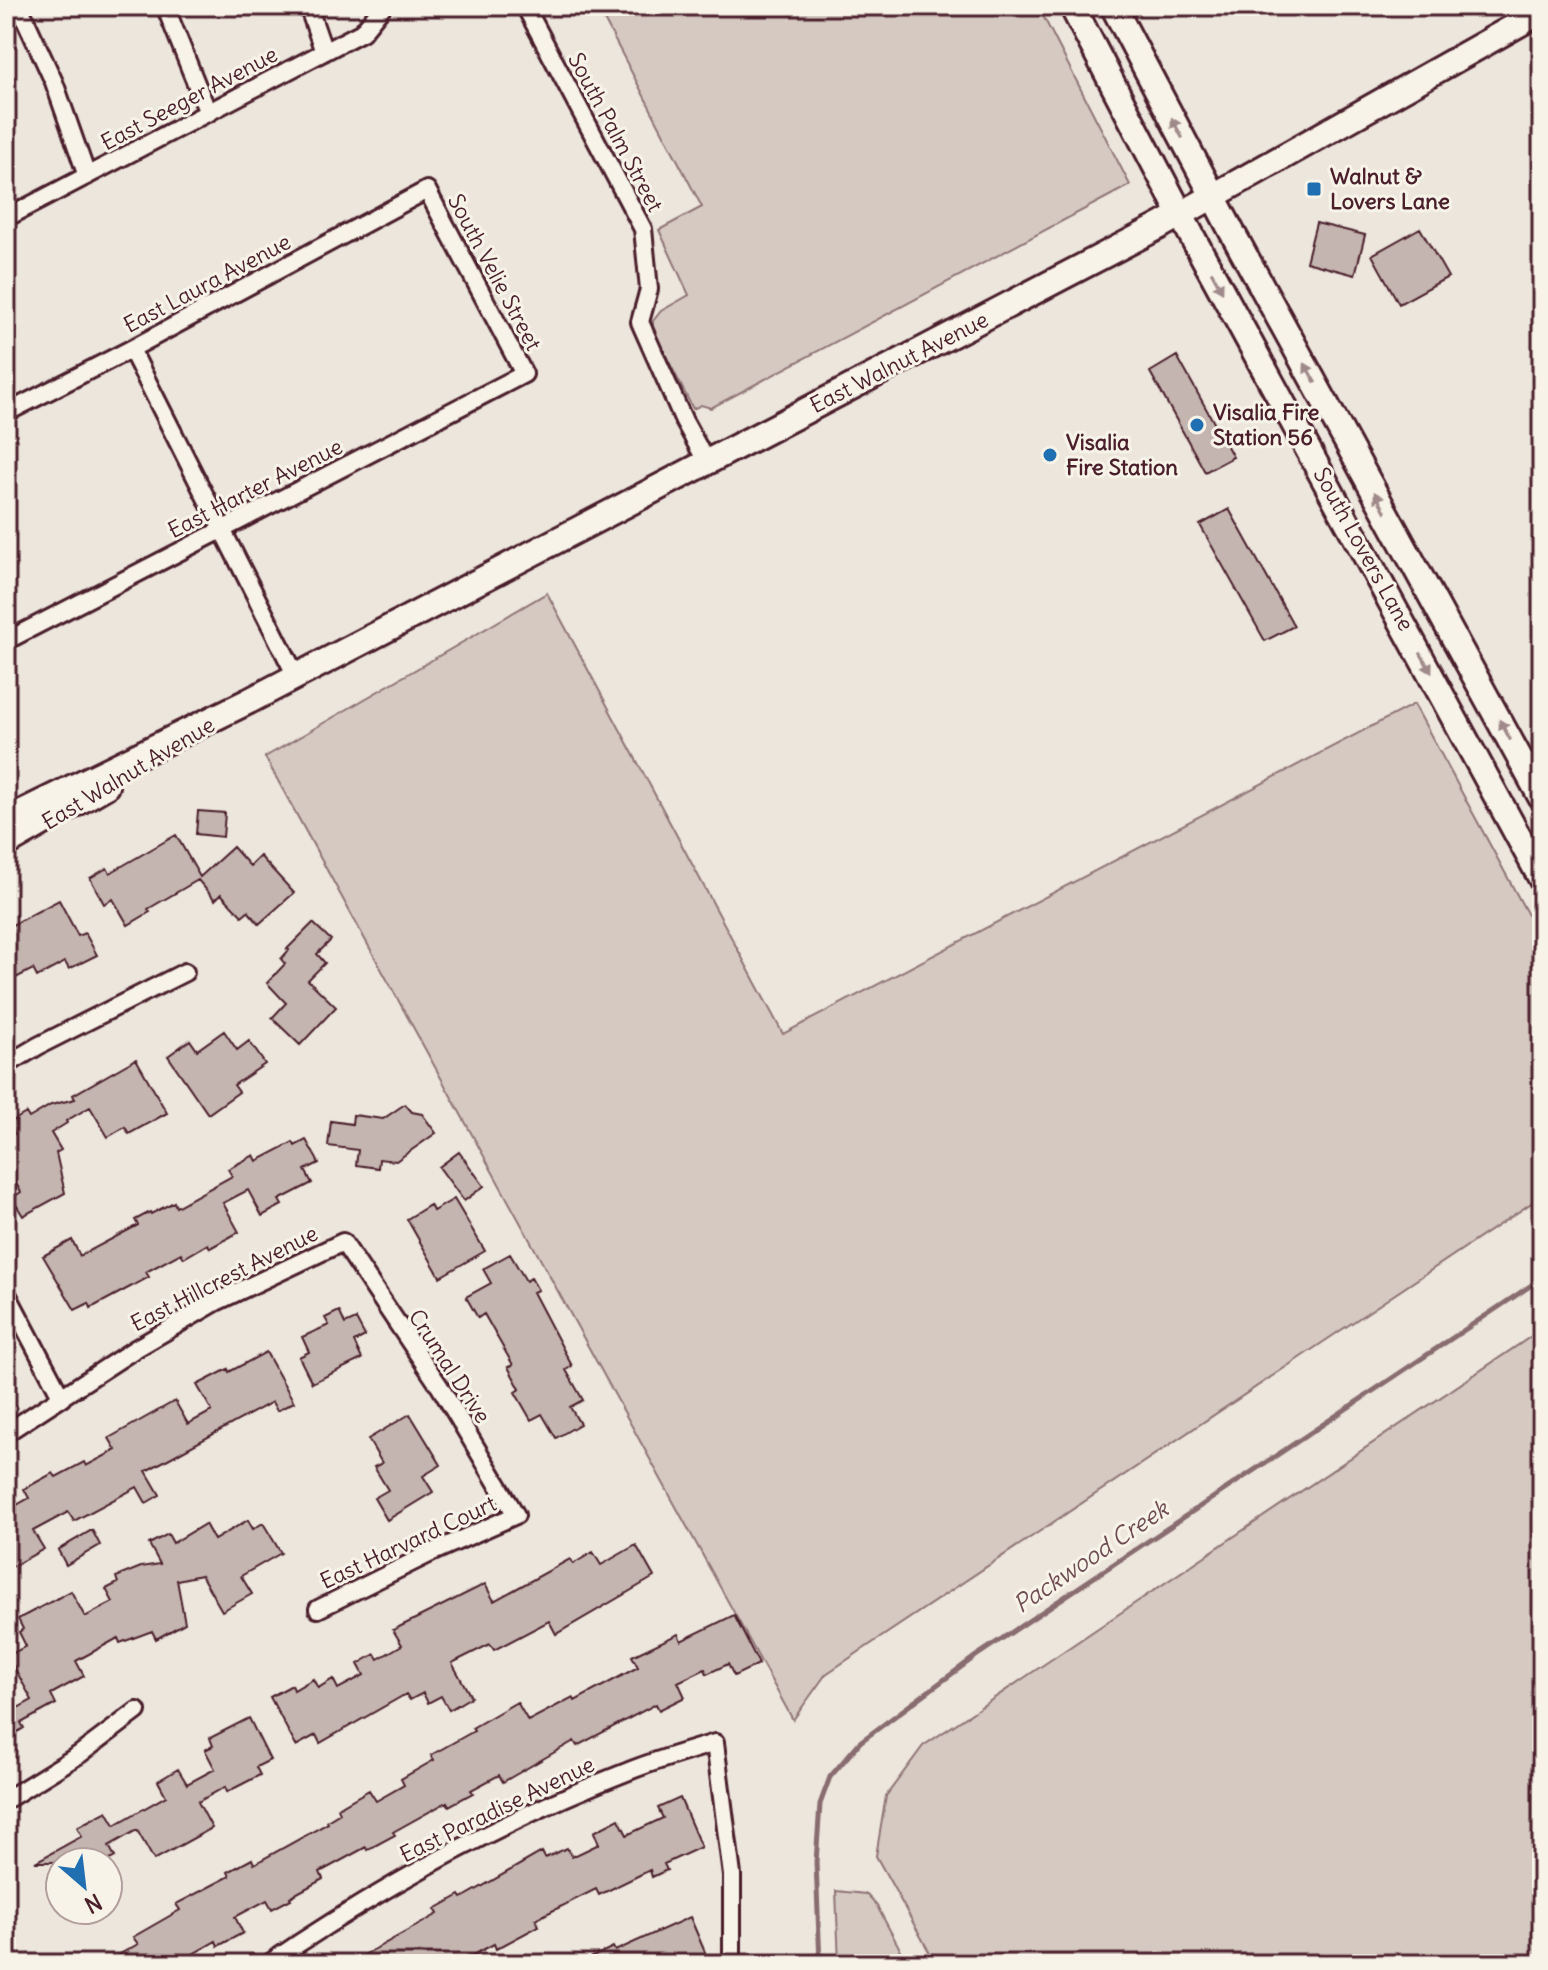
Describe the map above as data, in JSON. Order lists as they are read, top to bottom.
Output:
{
  "streets": {
    "main road": ["East Walnut Avenue", "South Lovers Lane"],
    "street": [
      "East Seeger Avenue",
      "South Palm Street",
      "South Velie Street",
      "East Laura Avenue",
      "East Harter Avenue",
      "East Hillcrest Avenue",
      "Crumal Drive",
      "East Harvard Court",
      "East Paradise Avenue"
    ]
  },
  "crossings": [
    ["South Palm Street", "East Walnut Avenue"],
    ["South Velie Street", "East Laura Avenue"],
    ["South Velie Street", "East Harter Avenue"],
    ["East Walnut Avenue", "South Lovers Lane"],
    ["East Hillcrest Avenue", "Crumal Drive"],
    ["Crumal Drive", "East Harvard Court"]
  ],
  "water": ["Packwood Creek"],
  "places": {
    "transit": ["Walnut & Lovers Lane"],
    "other": ["Visalia Fire Station 56", "Visalia Fire Station"]
  },
  "north": "bottom right"
}
